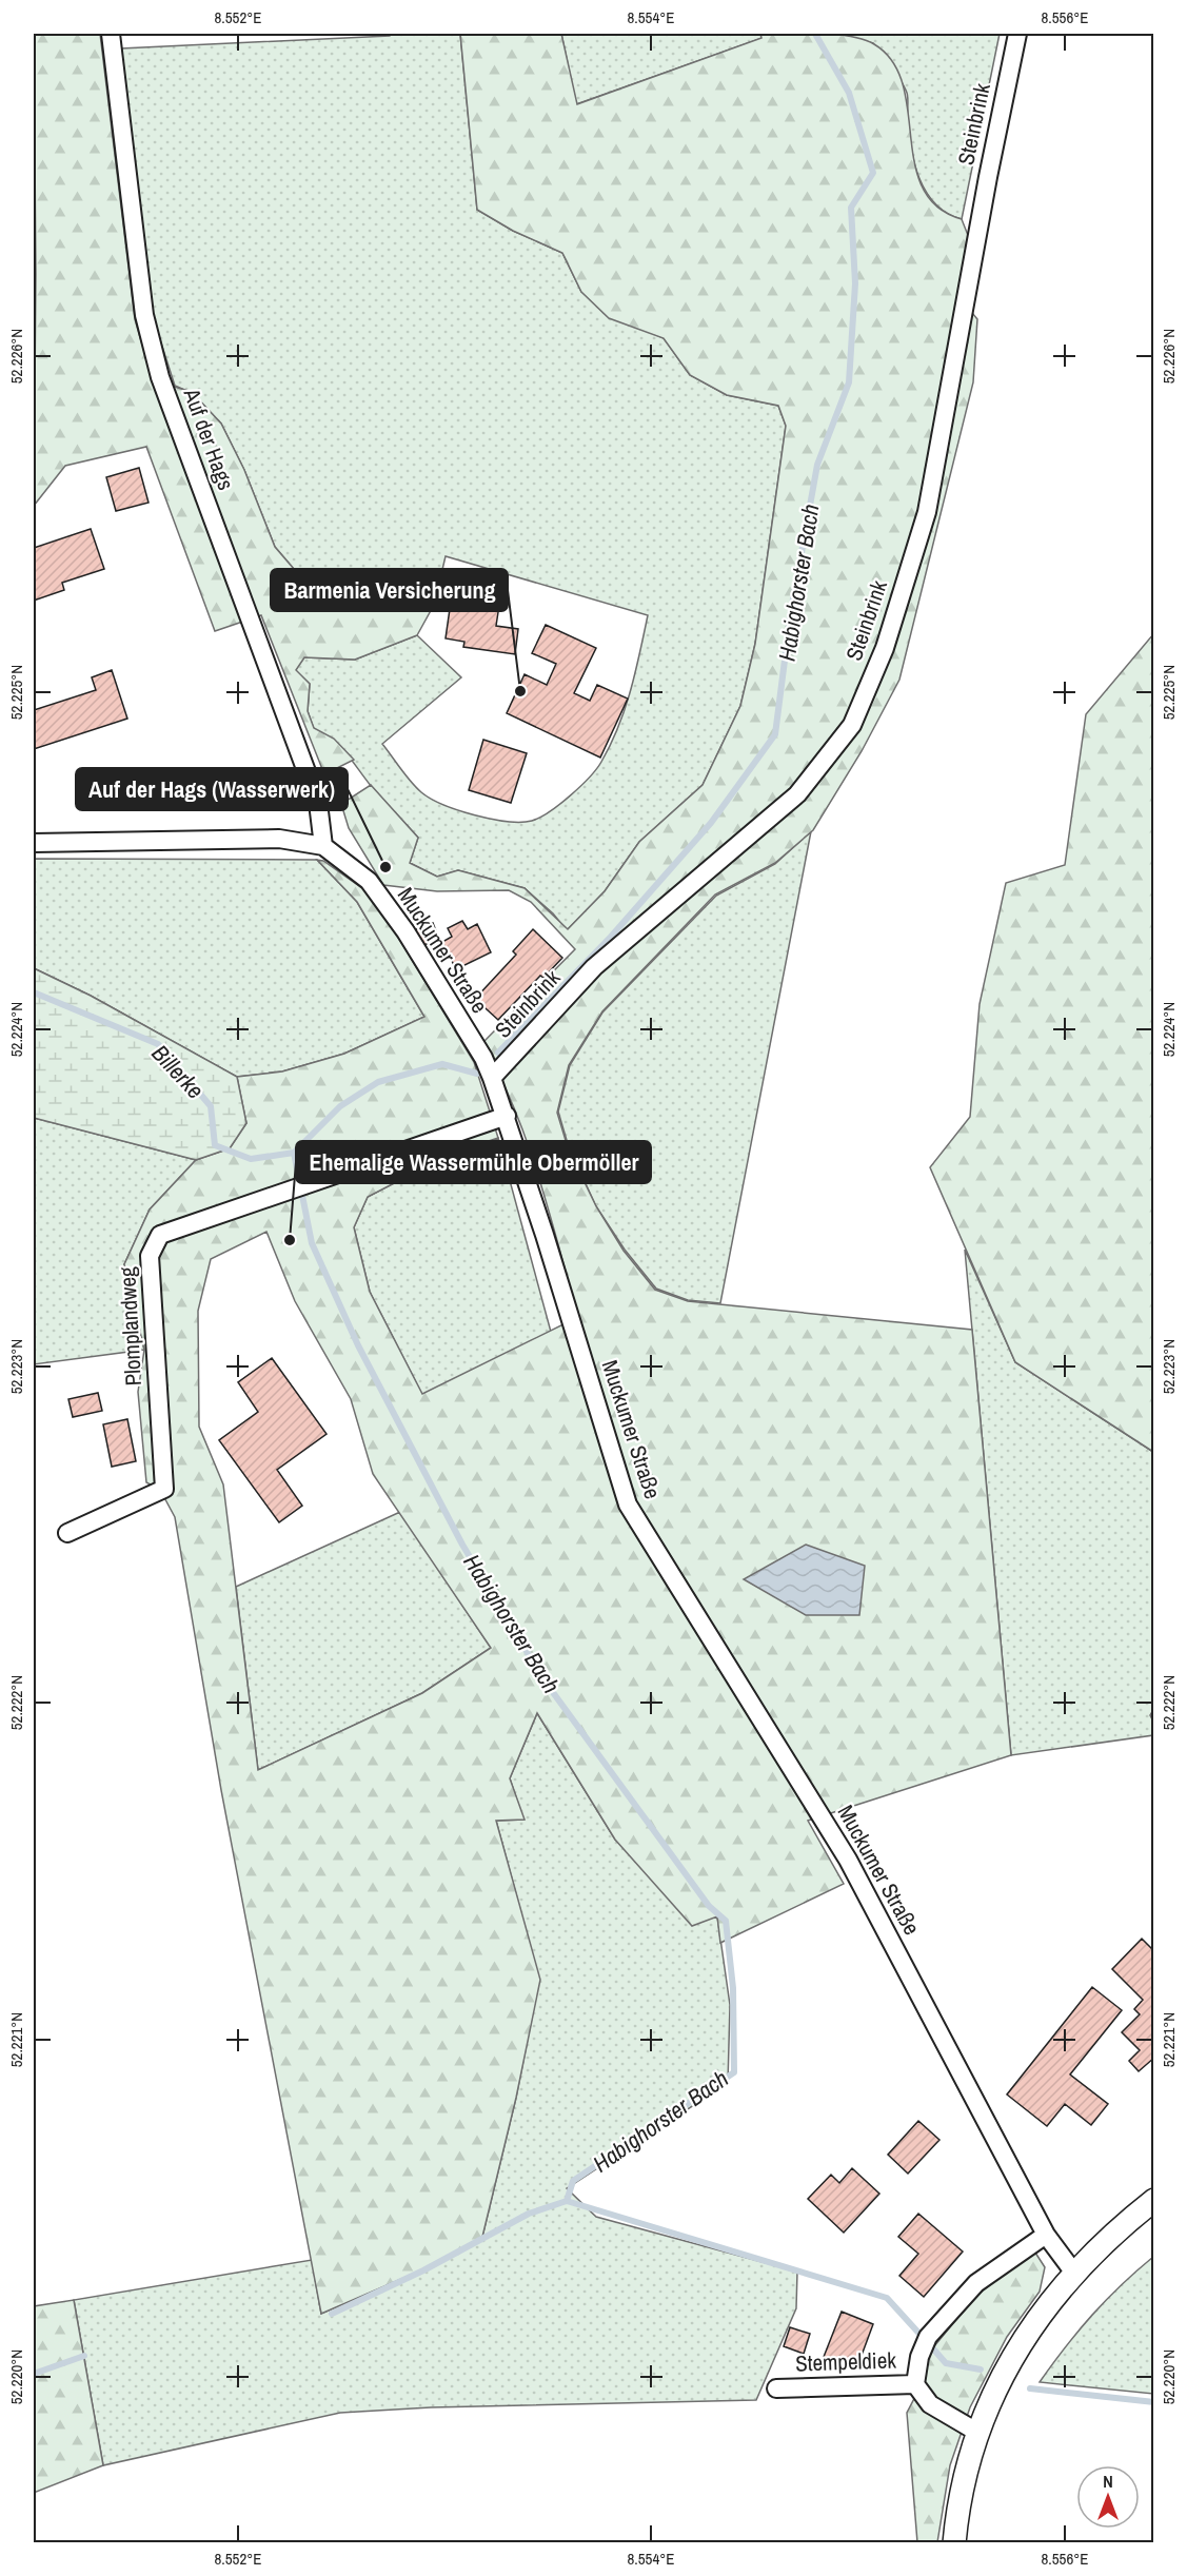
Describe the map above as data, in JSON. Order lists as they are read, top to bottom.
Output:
{
  "streets": {
    "street": [
      "Steinbrink",
      "Auf der Hags",
      "Muckumer Straße",
      "Plomplandweg",
      "Stempeldiek"
    ]
  },
  "crossings": [
    ["Steinbrink", "Muckumer Straße"],
    ["Auf der Hags", "Muckumer Straße"],
    ["Muckumer Straße", "Plomplandweg"],
    ["Muckumer Straße", "Stempeldiek"]
  ],
  "water": ["Habighorster Bach", "Billerke"],
  "places": ["Barmenia Versicherung", "Auf der Hags (Wasserwerk)", "Ehemalige Wassermühle Obermöller"],
  "north": "top",
  "coordinates": [
    "8.552°E",
    "8.554°E",
    "8.556°E",
    "52.226°N",
    "52.225°N",
    "52.224°N",
    "52.223°N",
    "52.222°N",
    "52.221°N",
    "52.220°N"
  ]
}
